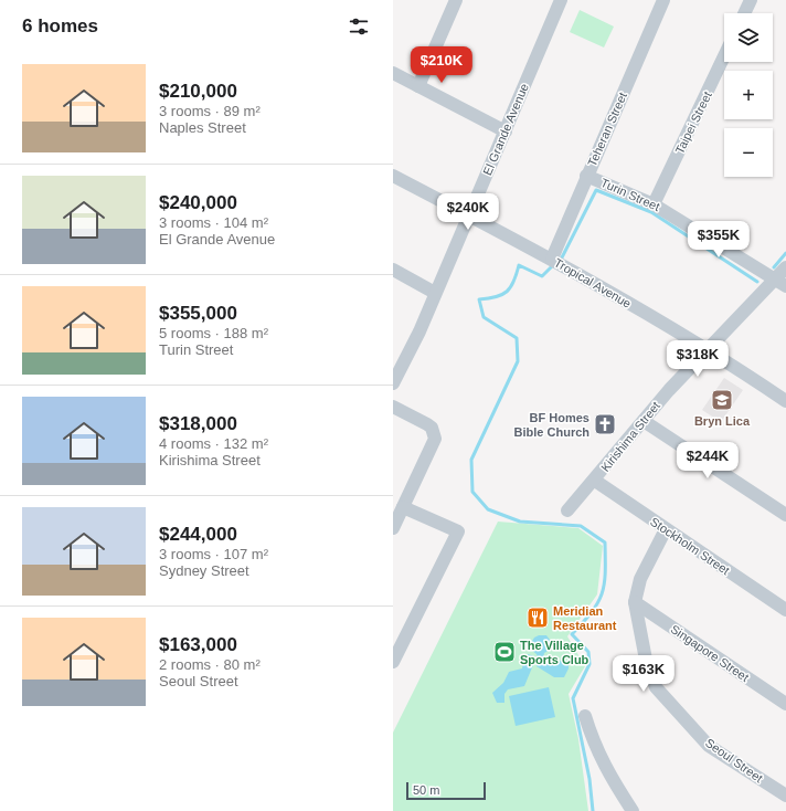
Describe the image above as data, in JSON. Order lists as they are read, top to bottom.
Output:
{
  "streets": {
    "street": [
      "Taipei Street",
      "El Grande Avenue",
      "Teheran Street",
      "Turin Street",
      "Tropical Avenue",
      "Kirishima Street",
      "Stockholm Street",
      "Singapore Street",
      "Seoul Street"
    ]
  },
  "crossings": [
    ["Taipei Street", "Turin Street"],
    ["El Grande Avenue", "Tropical Avenue"],
    ["Teheran Street", "Turin Street"],
    ["Teheran Street", "Tropical Avenue"],
    ["Turin Street", "Kirishima Street"],
    ["Tropical Avenue", "Kirishima Street"],
    ["Kirishima Street", "Stockholm Street"],
    ["Stockholm Street", "Seoul Street"],
    ["Singapore Street", "Seoul Street"]
  ],
  "places": {
    "school or university": ["Bryn Lica"],
    "church": ["BF Homes Bible Church"],
    "restaurant": ["Meridian Restaurant"],
    "sports": ["The Village Sports Club"]
  },
  "scale_bar": "50 m",
  "page": {
    "heading": "6 homes",
    "map_buttons": ["+", "−"],
    "price": [
      "$210K",
      "$240K",
      "$355K",
      "$318K",
      "$244K",
      "$163K"
    ],
    "list": [
      {
        "name": "$210,000",
        "note": "3 rooms · 89 m² · Naples Street"
      },
      {
        "name": "$240,000",
        "note": "3 rooms · 104 m² · El Grande Avenue"
      },
      {
        "name": "$355,000",
        "note": "5 rooms · 188 m² · Turin Street"
      },
      {
        "name": "$318,000",
        "note": "4 rooms · 132 m² · Kirishima Street"
      },
      {
        "name": "$244,000",
        "note": "3 rooms · 107 m² · Sydney Street"
      },
      {
        "name": "$163,000",
        "note": "2 rooms · 80 m² · Seoul Street"
      }
    ],
    "scale": "50 m"
  }
}
